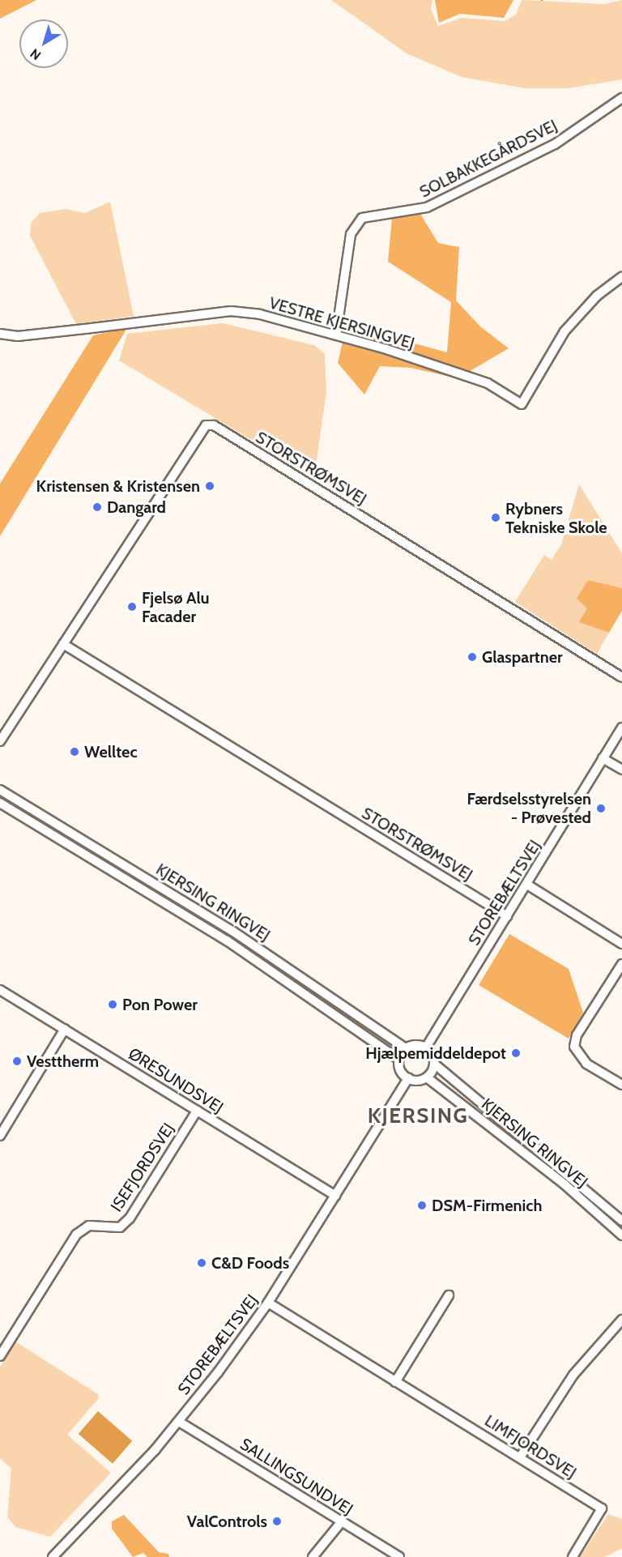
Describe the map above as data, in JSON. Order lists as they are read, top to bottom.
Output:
{
  "streets": {
    "street": [
      "SOLBAKKEGÅRDSVEJ",
      "VESTRE KJERSINGVEJ",
      "STORSTRØMSVEJ",
      "STOREBÆLTSVEJ",
      "KJERSING RINGVEJ",
      "ØRESUNDSVEJ",
      "ISEFJORDSVEJ",
      "LIMFJORDSVEJ",
      "SALLINGSUNDVEJ"
    ]
  },
  "crossings": [
    ["SOLBAKKEGÅRDSVEJ", "VESTRE KJERSINGVEJ"],
    ["STORSTRØMSVEJ", "STOREBÆLTSVEJ"],
    ["STOREBÆLTSVEJ", "KJERSING RINGVEJ"],
    ["STOREBÆLTSVEJ", "ØRESUNDSVEJ"],
    ["STOREBÆLTSVEJ", "LIMFJORDSVEJ"],
    ["STOREBÆLTSVEJ", "SALLINGSUNDVEJ"],
    ["ØRESUNDSVEJ", "ISEFJORDSVEJ"]
  ],
  "districts": ["KJERSING"],
  "places": [
    "Kristensen & Kristensen",
    "Dangard",
    "Rybners Tekniske Skole",
    "Fjelsø Alu Facader",
    "Glaspartner",
    "Welltec",
    "Færdselsstyrelsen - Prøvested",
    "Pon Power",
    "Hjælpemiddeldepot",
    "Vesttherm",
    "DSM-Firmenich",
    "C&D Foods",
    "ValControls"
  ],
  "north": "bottom left"
}
